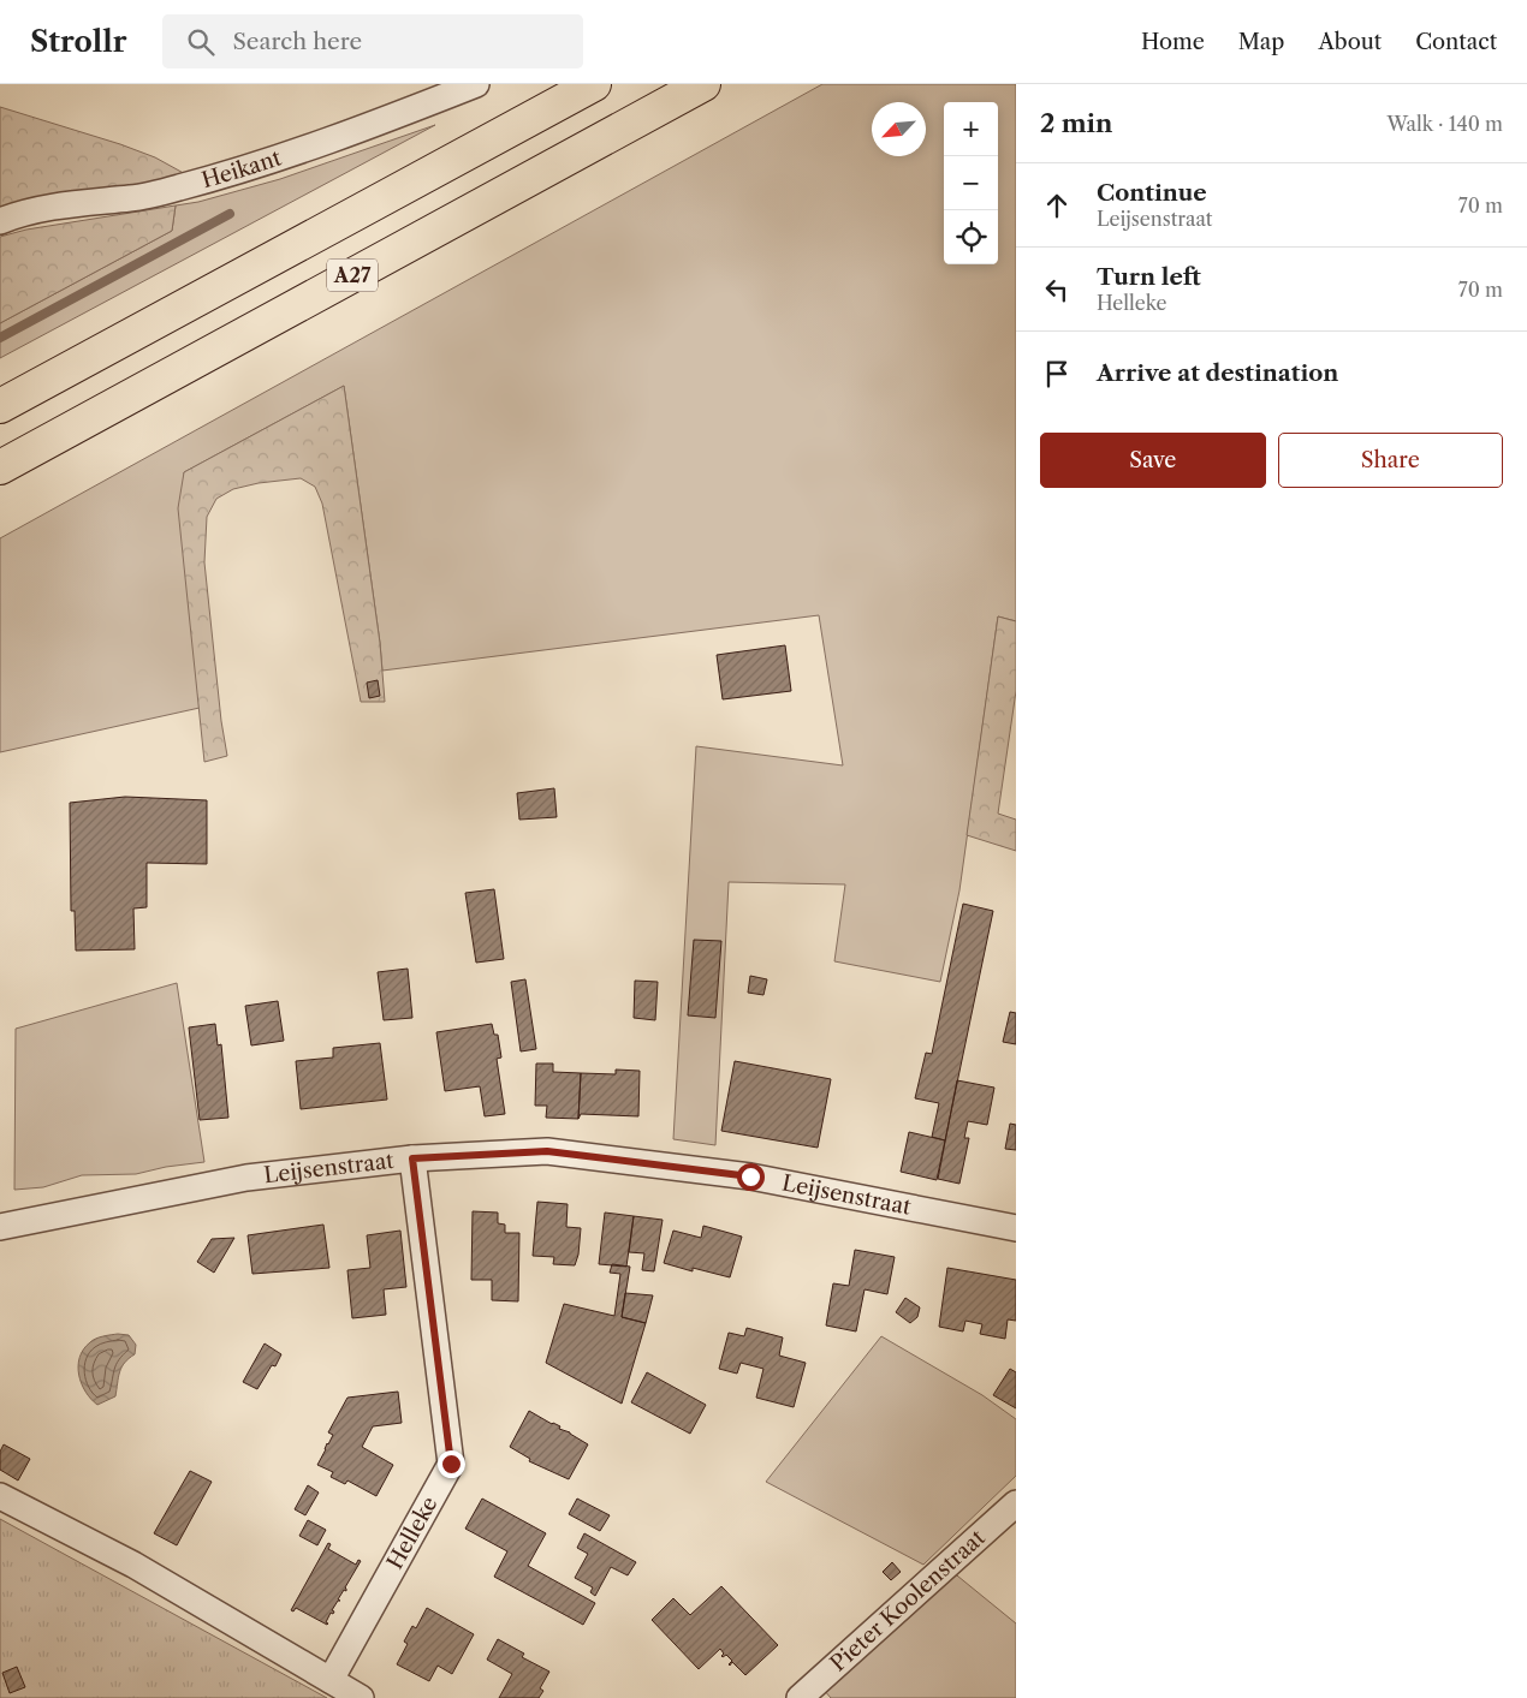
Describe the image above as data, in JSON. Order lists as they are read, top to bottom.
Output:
{
  "streets": {
    "highway": ["A27"],
    "street": [
      "Heikant",
      "Leijsenstraat",
      "Helleke",
      "Pieter Koolenstraat"
    ]
  },
  "crossings": [
    ["Leijsenstraat", "Helleke"]
  ],
  "north": "bottom left",
  "page": {
    "header": "Strollr",
    "search": "Search here",
    "nav": [
      "Home",
      "Map",
      "About",
      "Contact"
    ],
    "heading": ["2 min", "Walk · 140 m"],
    "map_buttons": ["+", "−"],
    "list": [
      ["Continue", "Leijsenstraat", "70 m"],
      ["Turn left", "Helleke", "70 m"],
      "Arrive at destination"
    ],
    "buttons": ["Save", "Share"]
  }
}
